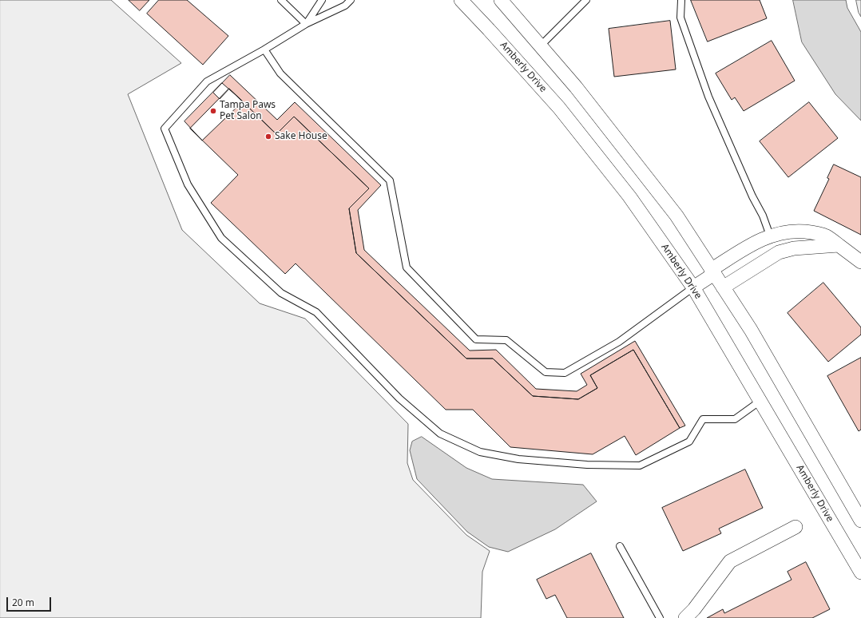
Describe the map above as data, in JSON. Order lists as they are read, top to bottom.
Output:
{
  "streets": {
    "street": ["Amberly Drive"]
  },
  "places": ["Tampa Paws Pet Salon", "Sake House"],
  "scale_bar": "20 m"
}
